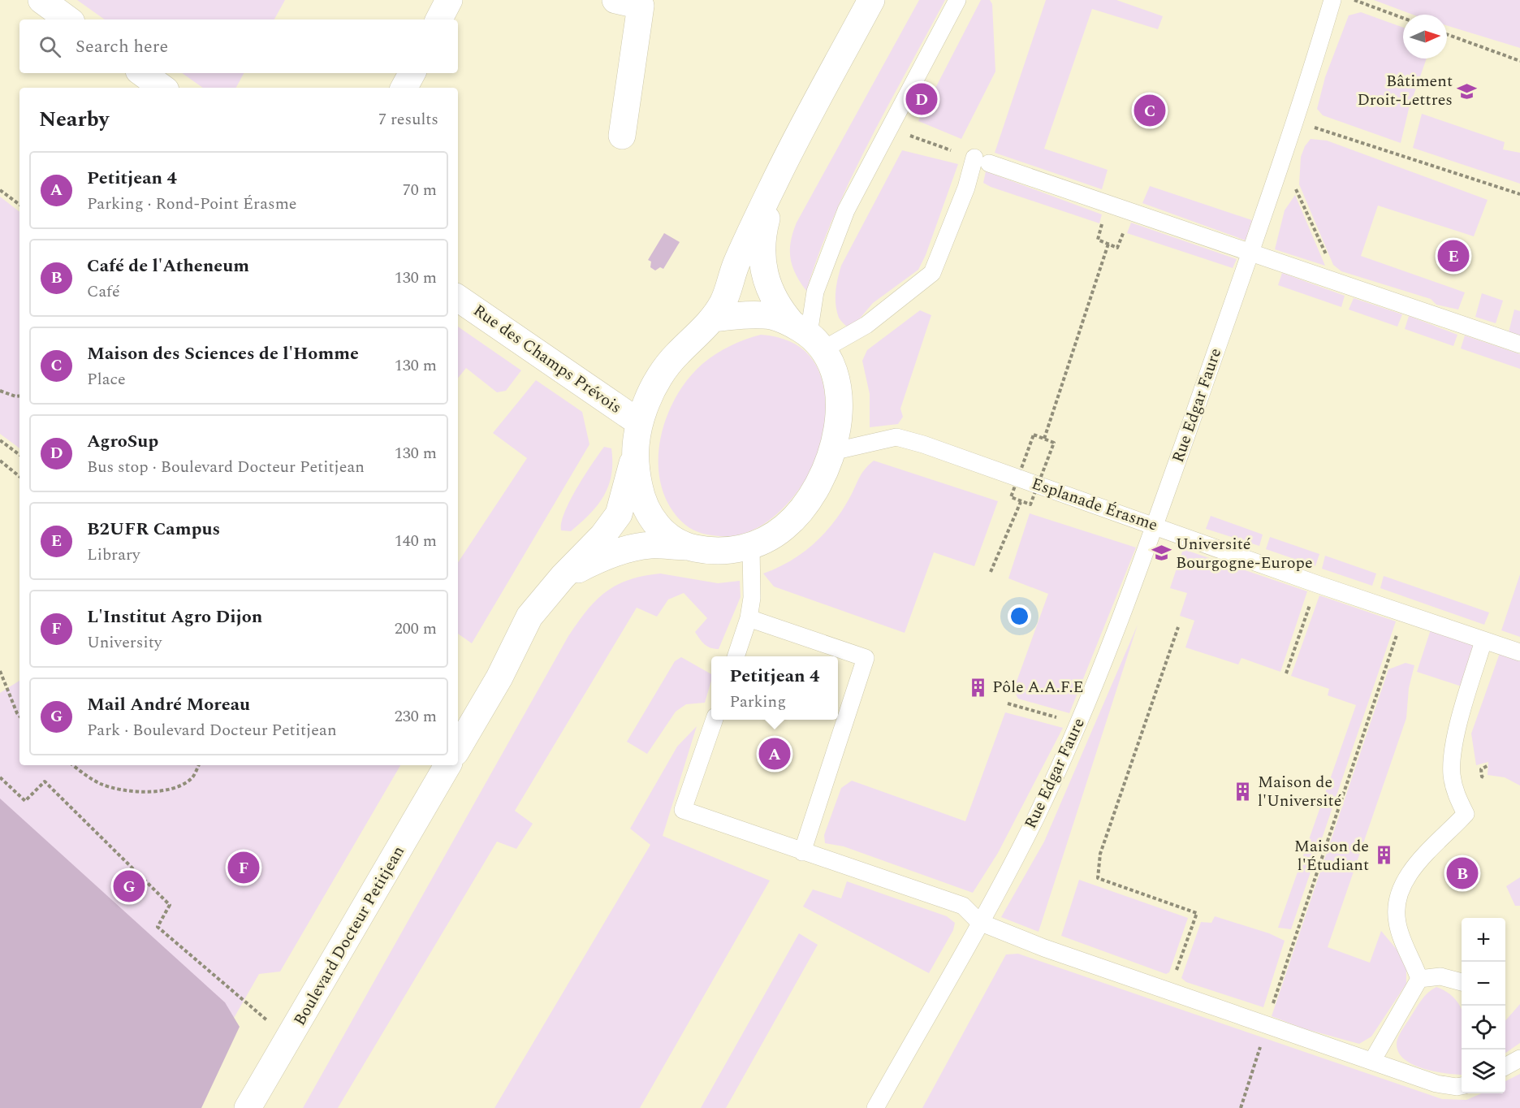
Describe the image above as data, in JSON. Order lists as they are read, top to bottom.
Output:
{
  "streets": {
    "main road": ["Rue des Champs Prévois", "Boulevard Docteur Petitjean"],
    "lane": ["Rue Edgar Faure", "Esplanade Érasme"]
  },
  "crossings": [
    ["Rue Edgar Faure", "Esplanade Érasme"]
  ],
  "places": {
    "school or university": ["Bâtiment Droit-Lettres", "Université Bourgogne-Europe"],
    "building": ["Pôle A.A.F.E", "Maison de l'Université", "Maison de l'Étudiant"]
  },
  "north": "right",
  "page": {
    "search": "Search here",
    "pins": [
      "D",
      "C",
      "E",
      "A",
      "F",
      "B",
      "G"
    ],
    "heading": ["Nearby", "7 results"],
    "list": [
      {
        "mark": "A",
        "name": "Petitjean 4",
        "note": "Parking · Rond-Point Érasme",
        "value": "70 m"
      },
      {
        "mark": "B",
        "name": "Café de l'Atheneum",
        "note": "Café",
        "value": "130 m"
      },
      {
        "mark": "C",
        "name": "Maison des Sciences de l'Homme",
        "note": "Place",
        "value": "130 m"
      },
      {
        "mark": "D",
        "name": "AgroSup",
        "note": "Bus stop · Boulevard Docteur Petitjean",
        "value": "130 m"
      },
      {
        "mark": "E",
        "name": "B2UFR Campus",
        "note": "Library",
        "value": "140 m"
      },
      {
        "mark": "F",
        "name": "L'Institut Agro Dijon",
        "note": "University",
        "value": "200 m"
      },
      {
        "mark": "G",
        "name": "Mail André Moreau",
        "note": "Park · Boulevard Docteur Petitjean",
        "value": "230 m"
      }
    ],
    "popup": ["Petitjean 4", "Parking"],
    "map_buttons": ["+", "−"]
  }
}
